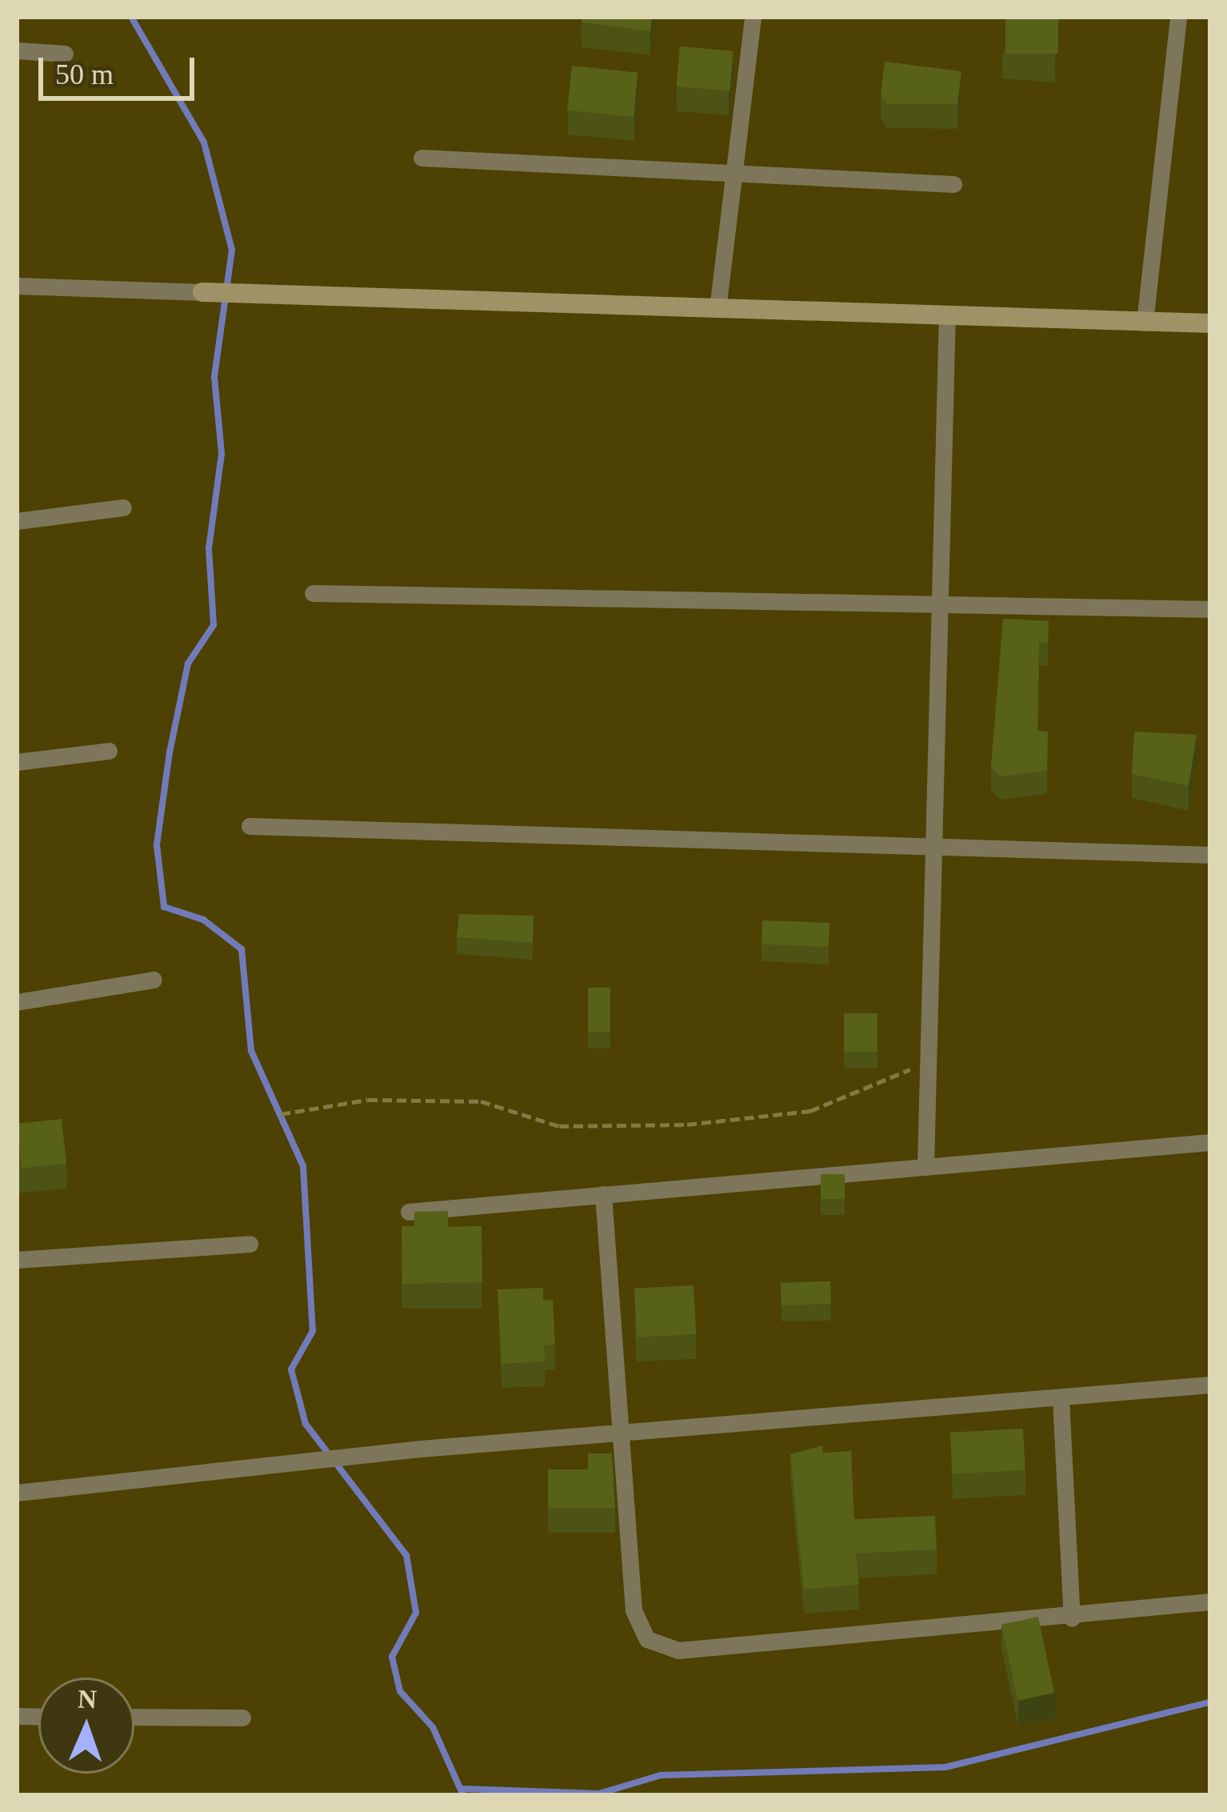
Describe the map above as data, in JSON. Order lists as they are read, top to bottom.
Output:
{
  "scale_bar": "50 m",
  "north": "top"
}
